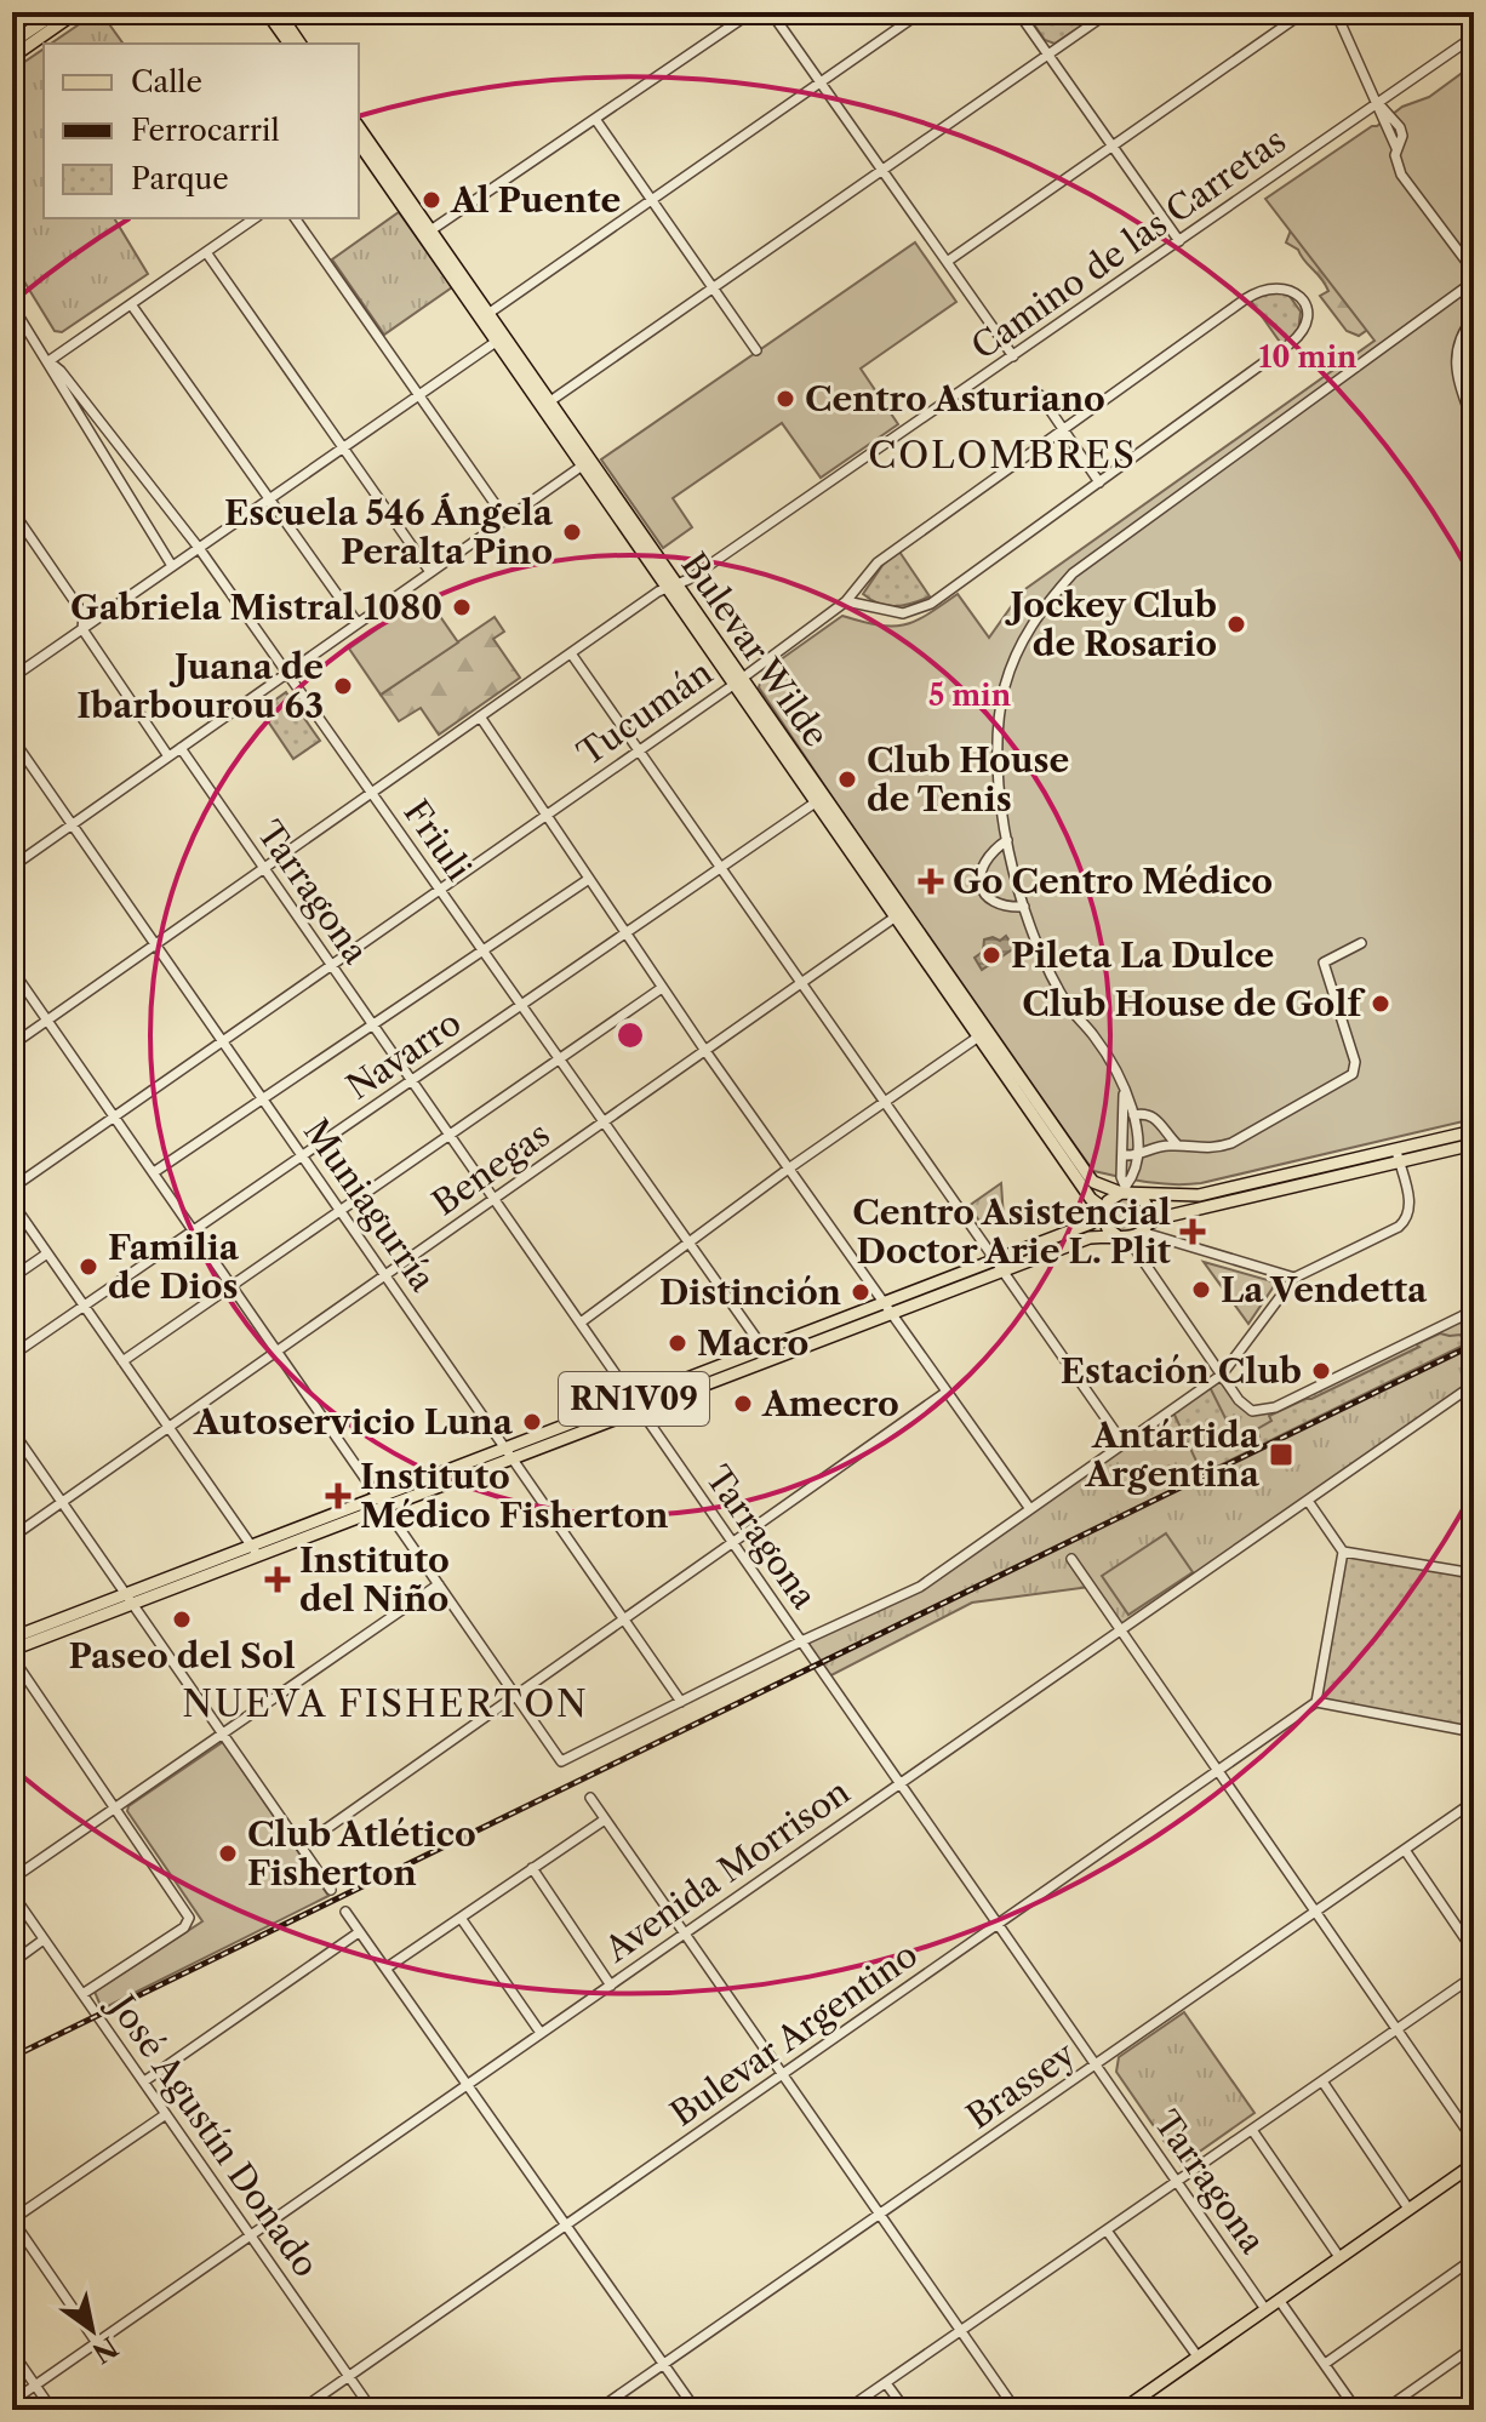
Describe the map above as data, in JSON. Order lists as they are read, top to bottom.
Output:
{
  "streets": {
    "main road": ["Bulevar Wilde", "RN1V09"],
    "street": [
      "Camino de las Carretas",
      "Tucumán",
      "Friuli",
      "Tarragona",
      "Navarro",
      "Benegas",
      "Muniagurría",
      "Avenida Morrison",
      "Bulevar Argentino",
      "Brassey",
      "José Agustín Donado"
    ]
  },
  "crossings": [
    ["Camino de las Carretas", "Bulevar Wilde"],
    ["Camino de las Carretas", "Friuli"],
    ["Camino de las Carretas", "Tarragona"],
    ["Camino de las Carretas", "Muniagurría"],
    ["Bulevar Wilde", "Tucumán"],
    ["Bulevar Wilde", "Navarro"],
    ["Bulevar Wilde", "Benegas"],
    ["Bulevar Wilde", "RN1V09"],
    ["Tucumán", "Friuli"],
    ["Tucumán", "Tarragona"],
    ["Tucumán", "Muniagurría"],
    ["Friuli", "Navarro"],
    ["Friuli", "Benegas"],
    ["Friuli", "RN1V09"],
    ["Tarragona", "Navarro"],
    ["Tarragona", "Benegas"],
    ["Tarragona", "RN1V09"],
    ["Tarragona", "Avenida Morrison"],
    ["Tarragona", "Bulevar Argentino"],
    ["Tarragona", "Brassey"],
    ["Navarro", "Muniagurría"],
    ["Benegas", "Muniagurría"],
    ["Muniagurría", "RN1V09"],
    ["Avenida Morrison", "José Agustín Donado"],
    ["Bulevar Argentino", "José Agustín Donado"]
  ],
  "districts": ["COLOMBRES", "NUEVA FISHERTON"],
  "places": {
    "other": [
      "Al Puente",
      "Centro Asturiano",
      "Escuela 546 Ángela Peralta Pino",
      "Gabriela Mistral 1080",
      "Jockey Club de Rosario",
      "Juana de Ibarbourou 63",
      "Club House de Tenis",
      "Pileta La Dulce",
      "Club House de Golf",
      "Familia de Dios",
      "La Vendetta",
      "Distinción",
      "Macro",
      "Estación Club",
      "Amecro",
      "Autoservicio Luna",
      "Paseo del Sol",
      "Club Atlético Fisherton"
    ],
    "health": [
      "Go Centro Médico",
      "Centro Asistencial Doctor Arie L. Plit",
      "Instituto Médico Fisherton",
      "Instituto del Niño"
    ],
    "transit": ["Antártida Argentina"]
  },
  "legend": ["Calle", "Ferrocarril", "Parque"],
  "north": "bottom right",
  "rings": ["10 min", "5 min"]
}
